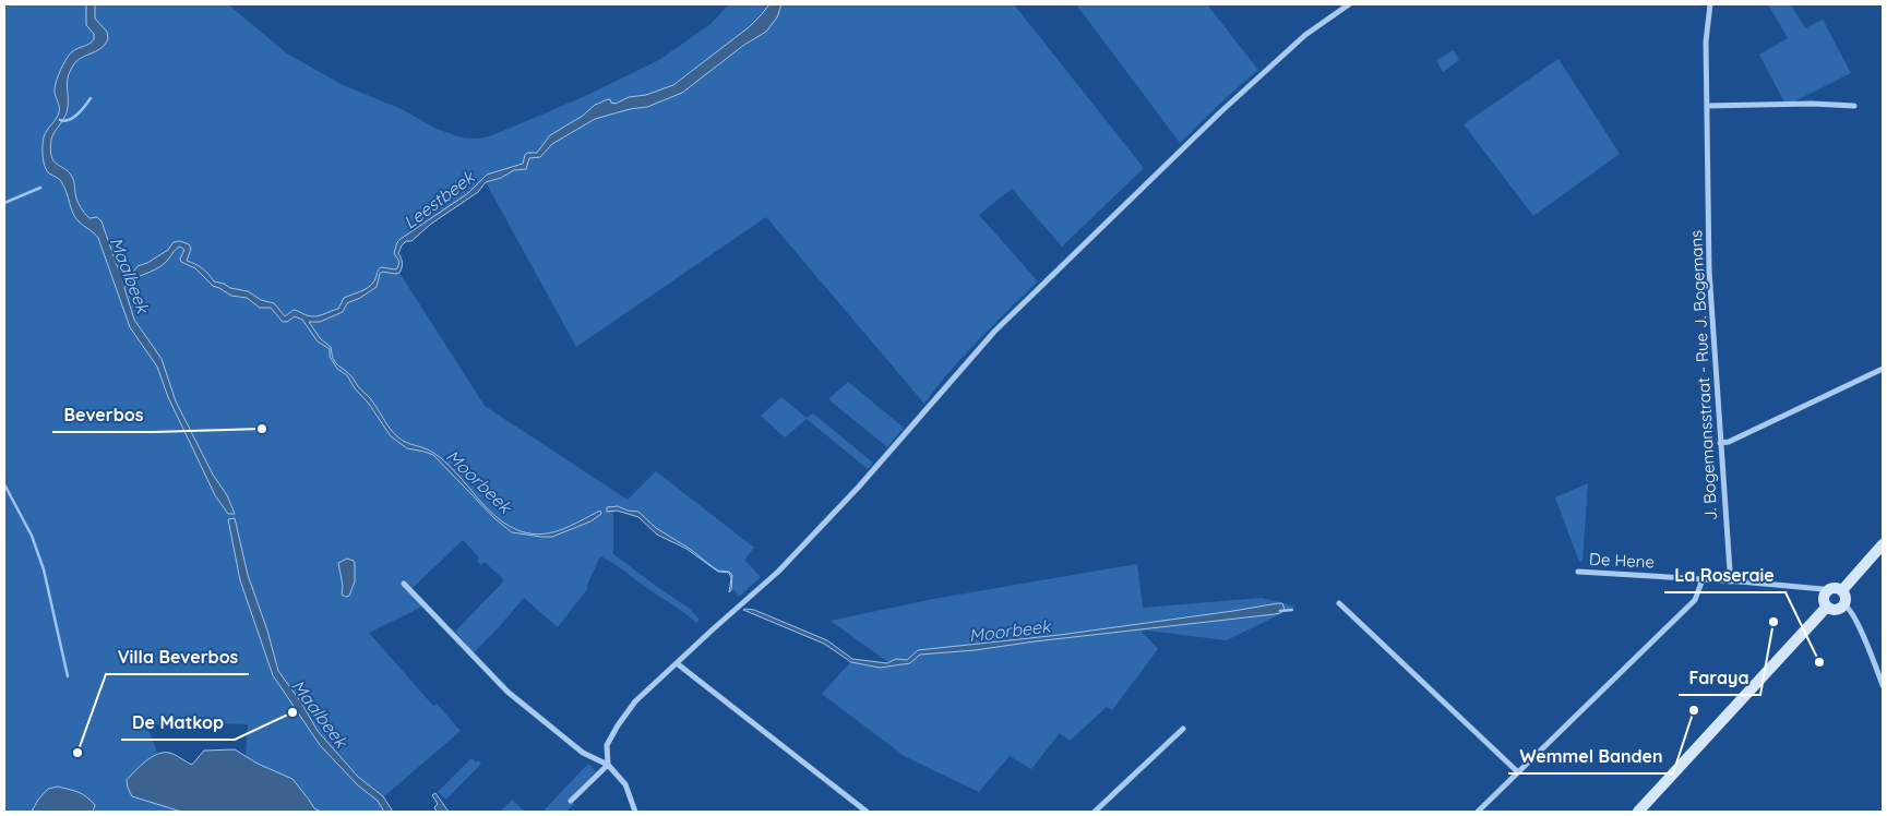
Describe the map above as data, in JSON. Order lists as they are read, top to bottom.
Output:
{
  "streets": {
    "street": ["J. Bogemansstraat - Rue J. Bogemans", "De Hene"]
  },
  "crossings": [
    ["J. Bogemansstraat - Rue J. Bogemans", "De Hene"]
  ],
  "water": ["Leestbeek", "Maalbeek", "Moorbeek"],
  "places": [
    "Beverbos",
    "Faraya",
    "La Roseraie",
    "Wemmel Banden",
    "De Matkop",
    "Villa Beverbos"
  ]
}
